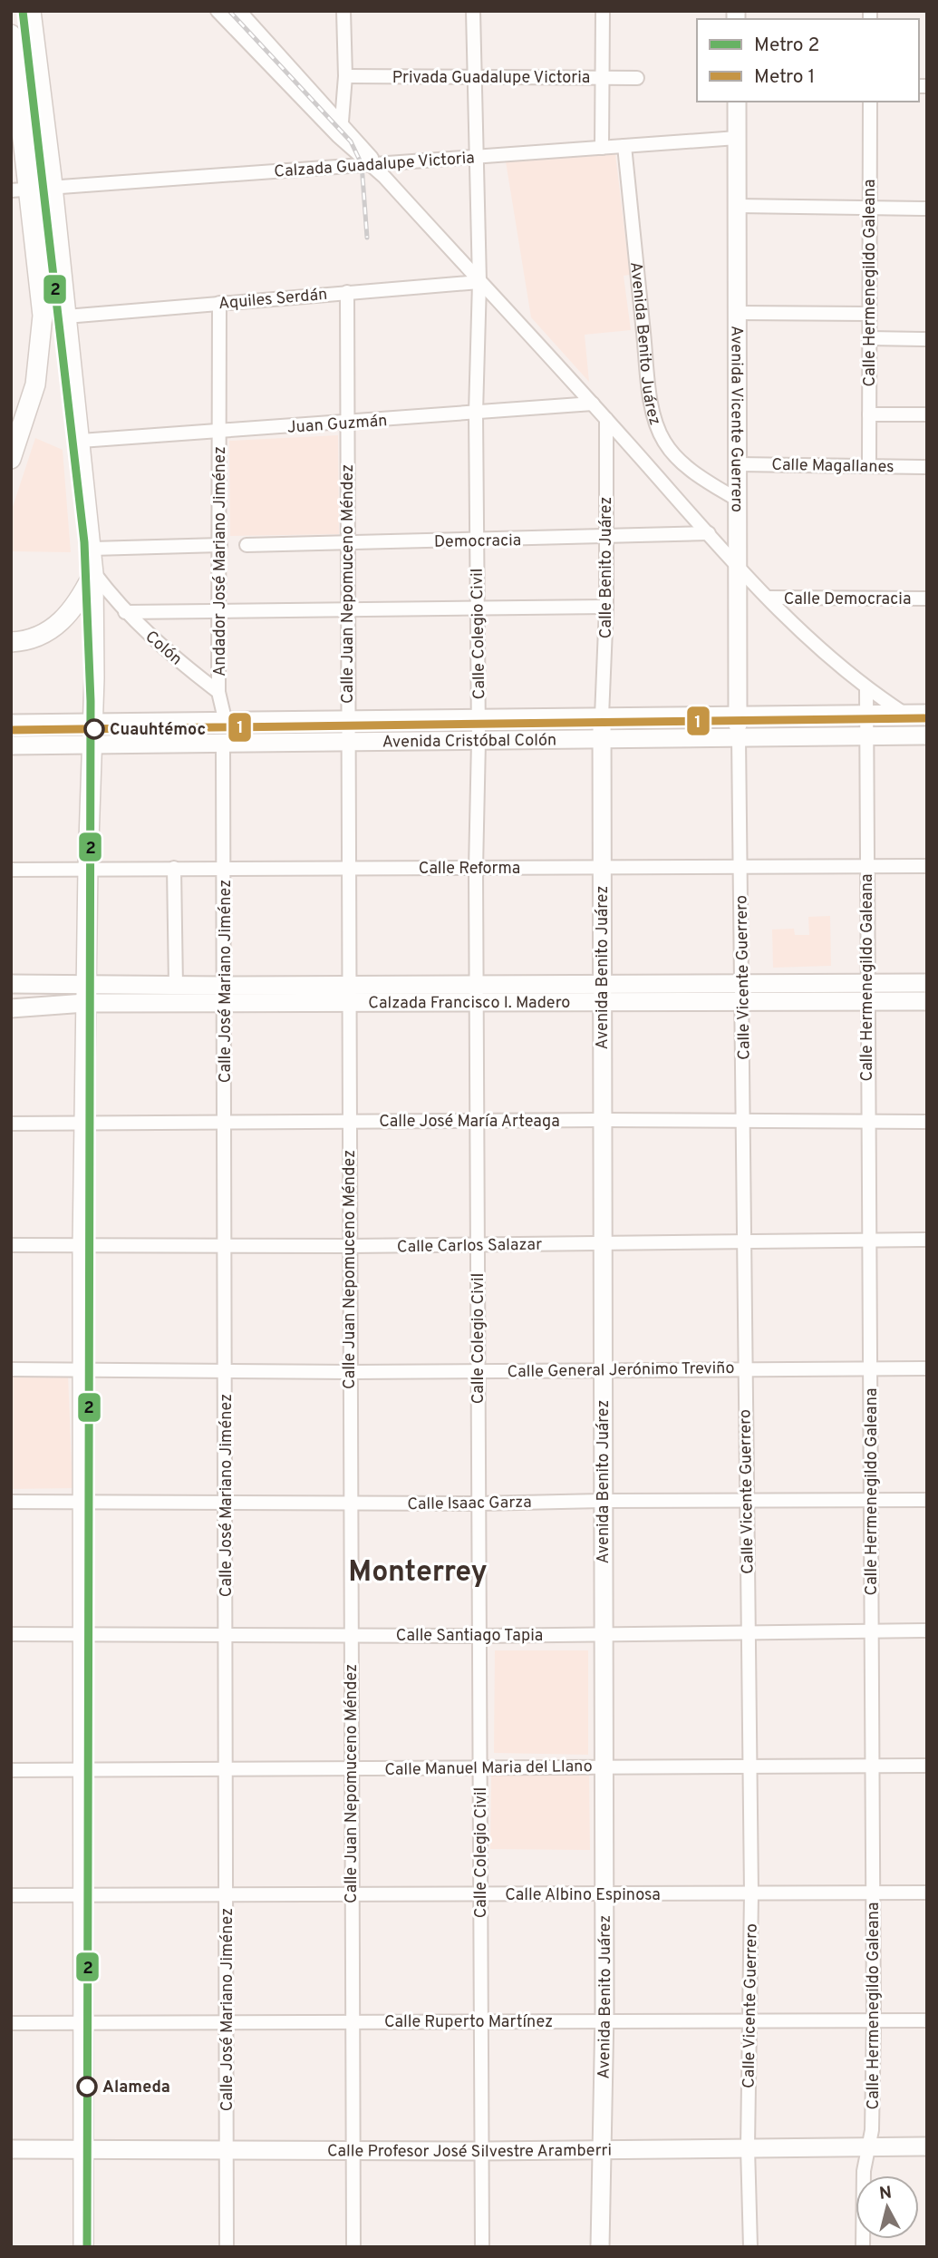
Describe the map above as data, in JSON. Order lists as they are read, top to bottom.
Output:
{
  "streets": {
    "main road": [
      "Avenida Benito Juárez",
      "Avenida Vicente Guerrero",
      "Avenida Cristóbal Colón",
      "Calzada Francisco I. Madero",
      "Calle Profesor José Silvestre Aramberri"
    ],
    "street": [
      "Privada Guadalupe Victoria",
      "Calzada Guadalupe Victoria",
      "Calle Hermenegildo Galeana",
      "Aquiles Serdán",
      "Juan Guzmán",
      "Calle Magallanes",
      "Democracia",
      "Andador José Mariano Jiménez",
      "Calle Benito Juárez",
      "Calle Juan Nepomuceno Méndez",
      "Calle Democracia",
      "Calle Colegio Civil",
      "Colón",
      "Calle Reforma",
      "Calle Vicente Guerrero",
      "Calle José Mariano Jiménez",
      "Calle José María Arteaga",
      "Calle Carlos Salazar",
      "Calle General Jerónimo Treviño",
      "Calle Isaac Garza",
      "Calle Santiago Tapia",
      "Calle Manuel Maria del Llano",
      "Calle Albino Espinosa",
      "Calle Ruperto Martínez"
    ]
  },
  "crossings": [
    ["Privada Guadalupe Victoria", "Calle Colegio Civil"],
    ["Calzada Guadalupe Victoria", "Avenida Benito Juárez"],
    ["Calzada Guadalupe Victoria", "Avenida Vicente Guerrero"],
    ["Calzada Guadalupe Victoria", "Calle Colegio Civil"],
    ["Calle Hermenegildo Galeana", "Calle Magallanes"],
    ["Calle Hermenegildo Galeana", "Avenida Cristóbal Colón"],
    ["Calle Hermenegildo Galeana", "Calle Reforma"],
    ["Calle Hermenegildo Galeana", "Calzada Francisco I. Madero"],
    ["Calle Hermenegildo Galeana", "Calle José María Arteaga"],
    ["Calle Hermenegildo Galeana", "Calle Carlos Salazar"],
    ["Calle Hermenegildo Galeana", "Calle General Jerónimo Treviño"],
    ["Calle Hermenegildo Galeana", "Calle Isaac Garza"],
    ["Calle Hermenegildo Galeana", "Calle Santiago Tapia"],
    ["Calle Hermenegildo Galeana", "Calle Manuel Maria del Llano"],
    ["Calle Hermenegildo Galeana", "Calle Albino Espinosa"],
    ["Calle Hermenegildo Galeana", "Calle Ruperto Martínez"],
    ["Calle Hermenegildo Galeana", "Calle Profesor José Silvestre Aramberri"],
    ["Aquiles Serdán", "Calle Juan Nepomuceno Méndez"],
    ["Aquiles Serdán", "Calle Colegio Civil"],
    ["Avenida Benito Juárez", "Avenida Vicente Guerrero"],
    ["Avenida Benito Juárez", "Calle Benito Juárez"],
    ["Avenida Benito Juárez", "Avenida Cristóbal Colón"],
    ["Avenida Benito Juárez", "Calle Reforma"],
    ["Avenida Benito Juárez", "Calzada Francisco I. Madero"],
    ["Avenida Benito Juárez", "Calle José María Arteaga"],
    ["Avenida Benito Juárez", "Calle Carlos Salazar"],
    ["Avenida Benito Juárez", "Calle General Jerónimo Treviño"],
    ["Avenida Benito Juárez", "Calle Isaac Garza"],
    ["Avenida Benito Juárez", "Calle Santiago Tapia"],
    ["Avenida Benito Juárez", "Calle Manuel Maria del Llano"],
    ["Avenida Benito Juárez", "Calle Albino Espinosa"],
    ["Avenida Benito Juárez", "Calle Ruperto Martínez"],
    ["Avenida Benito Juárez", "Calle Profesor José Silvestre Aramberri"],
    ["Avenida Vicente Guerrero", "Calle Magallanes"],
    ["Avenida Vicente Guerrero", "Avenida Cristóbal Colón"],
    ["Avenida Vicente Guerrero", "Calle Vicente Guerrero"],
    ["Juan Guzmán", "Andador José Mariano Jiménez"],
    ["Juan Guzmán", "Calle Juan Nepomuceno Méndez"],
    ["Juan Guzmán", "Calle Colegio Civil"],
    ["Democracia", "Calle Benito Juárez"],
    ["Democracia", "Calle Juan Nepomuceno Méndez"],
    ["Democracia", "Calle Colegio Civil"],
    ["Andador José Mariano Jiménez", "Colón"],
    ["Calle Benito Juárez", "Avenida Cristóbal Colón"],
    ["Calle Juan Nepomuceno Méndez", "Avenida Cristóbal Colón"],
    ["Calle Juan Nepomuceno Méndez", "Calle Reforma"],
    ["Calle Juan Nepomuceno Méndez", "Calzada Francisco I. Madero"],
    ["Calle Juan Nepomuceno Méndez", "Calle José María Arteaga"],
    ["Calle Juan Nepomuceno Méndez", "Calle Carlos Salazar"],
    ["Calle Juan Nepomuceno Méndez", "Calle General Jerónimo Treviño"],
    ["Calle Juan Nepomuceno Méndez", "Calle Isaac Garza"],
    ["Calle Juan Nepomuceno Méndez", "Calle Santiago Tapia"],
    ["Calle Juan Nepomuceno Méndez", "Calle Manuel Maria del Llano"],
    ["Calle Juan Nepomuceno Méndez", "Calle Albino Espinosa"],
    ["Calle Juan Nepomuceno Méndez", "Calle Ruperto Martínez"],
    ["Calle Juan Nepomuceno Méndez", "Calle Profesor José Silvestre Aramberri"],
    ["Calle Colegio Civil", "Avenida Cristóbal Colón"],
    ["Calle Colegio Civil", "Calle Reforma"],
    ["Calle Colegio Civil", "Calzada Francisco I. Madero"],
    ["Calle Colegio Civil", "Calle José María Arteaga"],
    ["Calle Colegio Civil", "Calle Carlos Salazar"],
    ["Calle Colegio Civil", "Calle General Jerónimo Treviño"],
    ["Calle Colegio Civil", "Calle Isaac Garza"],
    ["Calle Colegio Civil", "Calle Santiago Tapia"],
    ["Calle Colegio Civil", "Calle Manuel Maria del Llano"],
    ["Calle Colegio Civil", "Calle Albino Espinosa"],
    ["Calle Colegio Civil", "Calle Ruperto Martínez"],
    ["Calle Colegio Civil", "Calle Profesor José Silvestre Aramberri"],
    ["Avenida Cristóbal Colón", "Calle Vicente Guerrero"],
    ["Avenida Cristóbal Colón", "Calle José Mariano Jiménez"],
    ["Calle Reforma", "Calle Vicente Guerrero"],
    ["Calle Reforma", "Calle José Mariano Jiménez"],
    ["Calle Vicente Guerrero", "Calzada Francisco I. Madero"],
    ["Calle Vicente Guerrero", "Calle José María Arteaga"],
    ["Calle Vicente Guerrero", "Calle Carlos Salazar"],
    ["Calle Vicente Guerrero", "Calle General Jerónimo Treviño"],
    ["Calle Vicente Guerrero", "Calle Isaac Garza"],
    ["Calle Vicente Guerrero", "Calle Santiago Tapia"],
    ["Calle Vicente Guerrero", "Calle Manuel Maria del Llano"],
    ["Calle Vicente Guerrero", "Calle Albino Espinosa"],
    ["Calle Vicente Guerrero", "Calle Ruperto Martínez"],
    ["Calle Vicente Guerrero", "Calle Profesor José Silvestre Aramberri"],
    ["Calle José Mariano Jiménez", "Calzada Francisco I. Madero"],
    ["Calle José Mariano Jiménez", "Calle José María Arteaga"],
    ["Calle José Mariano Jiménez", "Calle Carlos Salazar"],
    ["Calle José Mariano Jiménez", "Calle General Jerónimo Treviño"],
    ["Calle José Mariano Jiménez", "Calle Isaac Garza"],
    ["Calle José Mariano Jiménez", "Calle Santiago Tapia"],
    ["Calle José Mariano Jiménez", "Calle Manuel Maria del Llano"],
    ["Calle José Mariano Jiménez", "Calle Albino Espinosa"],
    ["Calle José Mariano Jiménez", "Calle Ruperto Martínez"],
    ["Calle José Mariano Jiménez", "Calle Profesor José Silvestre Aramberri"]
  ],
  "districts": ["Monterrey"],
  "places": ["Cuauhtémoc", "Alameda"],
  "lines": ["metro line 2", "metro line 1"],
  "legend": ["Metro 2", "Metro 1"],
  "north": "top"
}
